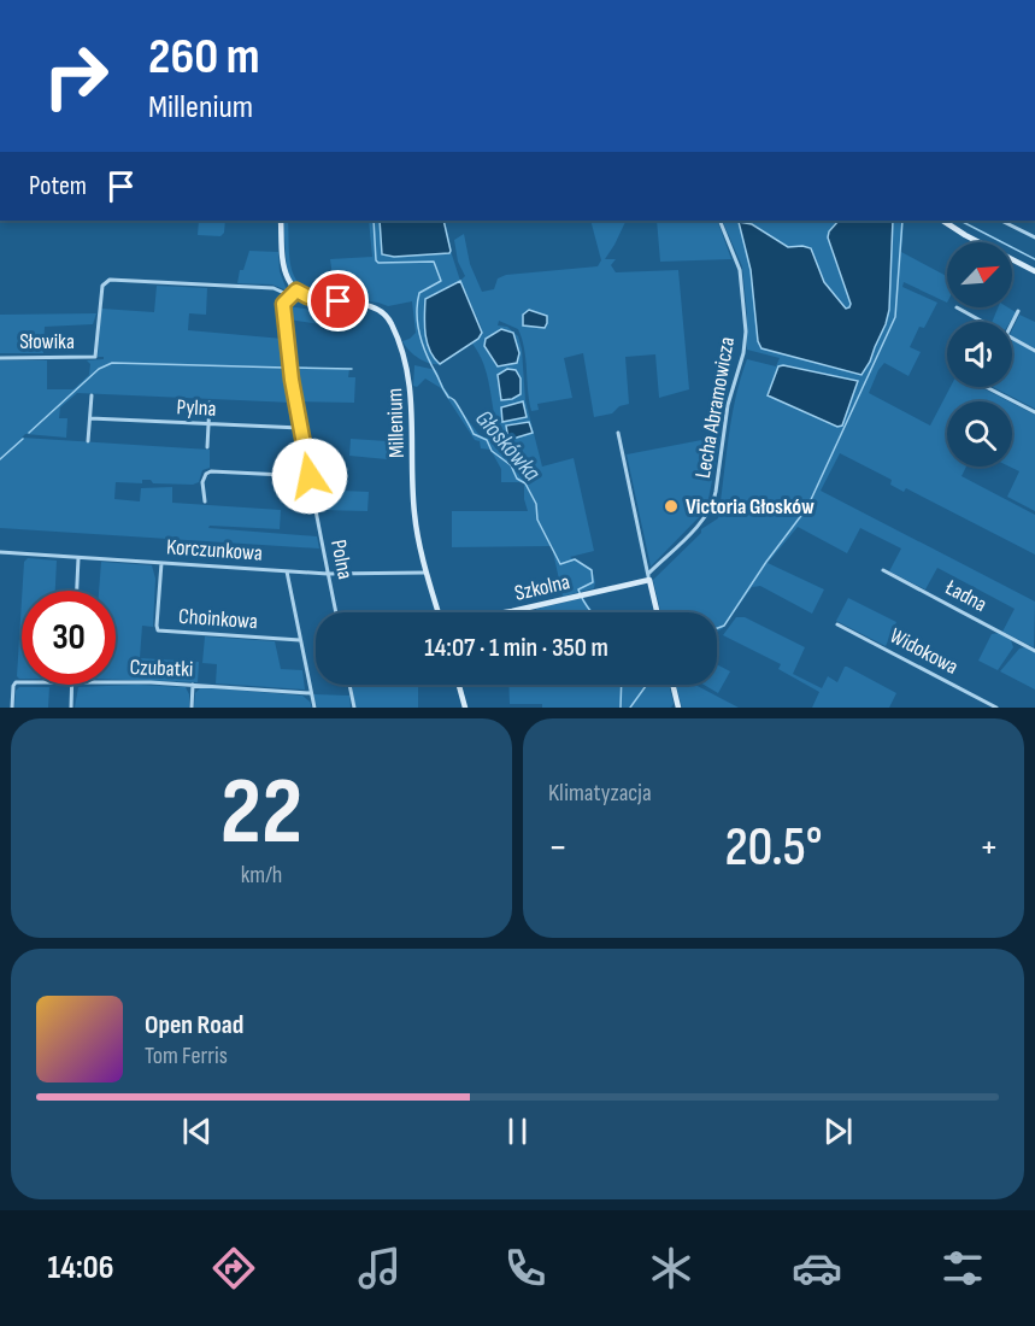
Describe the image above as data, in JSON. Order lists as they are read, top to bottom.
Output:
{
  "streets": {
    "street": [
      "Słowika",
      "Pylna",
      "Lecha Abramowicza",
      "Millenium",
      "Korczunkowa",
      "Polna",
      "Szkolna",
      "Ładna",
      "Choinkowa",
      "Widokowa",
      "Czubatki"
    ]
  },
  "crossings": [
    ["Słowika", "Polna"],
    ["Pylna", "Polna"],
    ["Lecha Abramowicza", "Szkolna"],
    ["Millenium", "Korczunkowa"],
    ["Korczunkowa", "Polna"],
    ["Korczunkowa", "Choinkowa"]
  ],
  "water": ["Głoskówka"],
  "places": ["Victoria Głosków"],
  "north": "top right",
  "page": {
    "turn": ["260 m", "Millenium"],
    "then": "Potem",
    "limit": "30",
    "trip": "14:07 · 1 min · 350 m",
    "tile": [
      ["22", "km/h"],
      "Klimatyzacja"
    ],
    "heat": ["−", "20.5°", "+"],
    "song": ["Open Road", "Tom Ferris"],
    "tabs": "14:06"
  }
}
